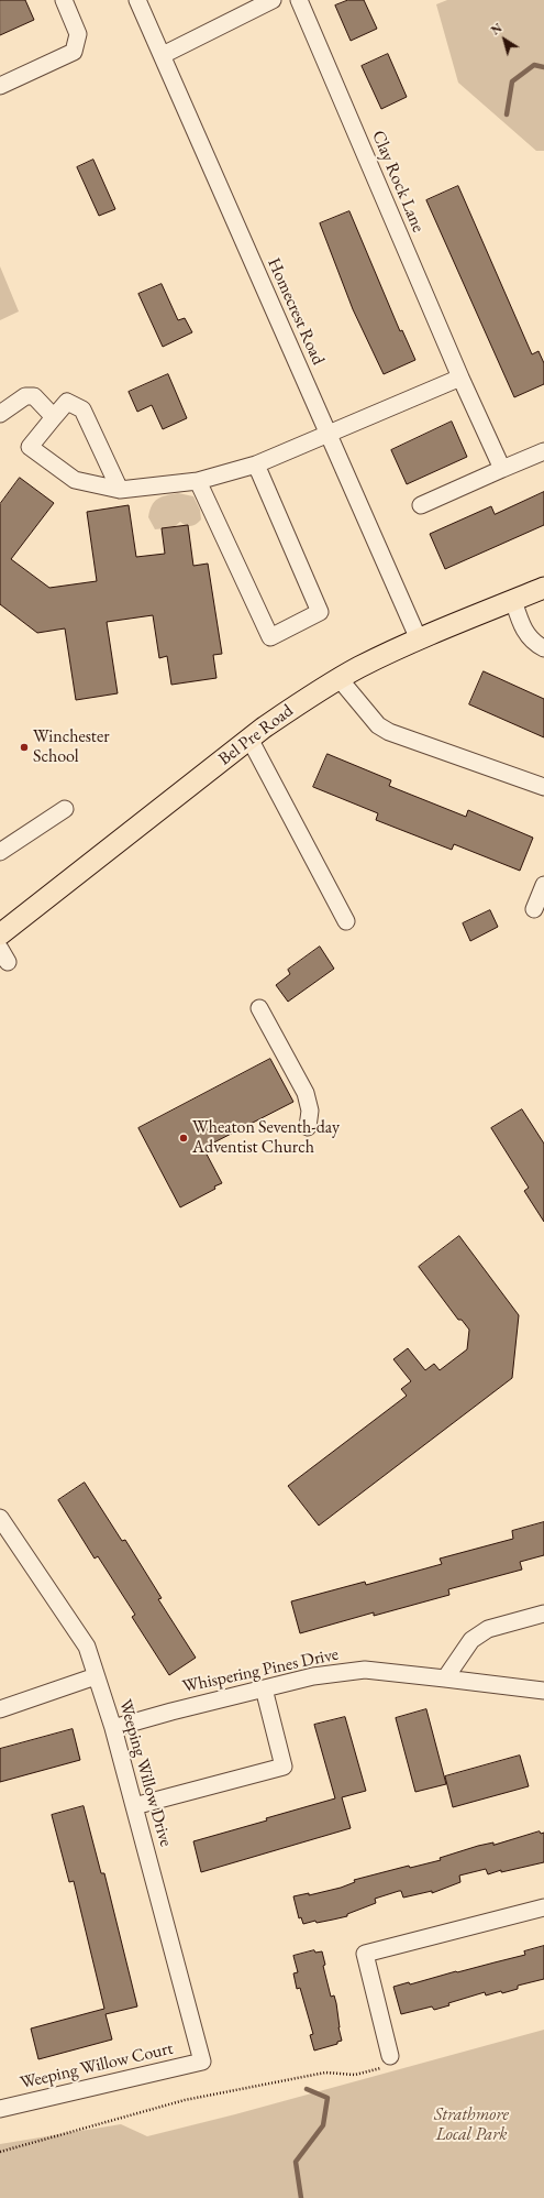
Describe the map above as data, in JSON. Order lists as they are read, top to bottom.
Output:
{
  "streets": {
    "main road": ["Bel Pre Road"],
    "street": [
      "Clay Rock Lane",
      "Homecrest Road",
      "Whispering Pines Drive",
      "Weeping Willow Drive",
      "Weeping Willow Court"
    ]
  },
  "crossings": [
    ["Homecrest Road", "Bel Pre Road"],
    ["Whispering Pines Drive", "Weeping Willow Drive"],
    ["Weeping Willow Drive", "Weeping Willow Court"]
  ],
  "parks": ["Strathmore Local Park"],
  "places": ["Winchester School", "Wheaton Seventh-day Adventist Church"],
  "north": "top left"
}
